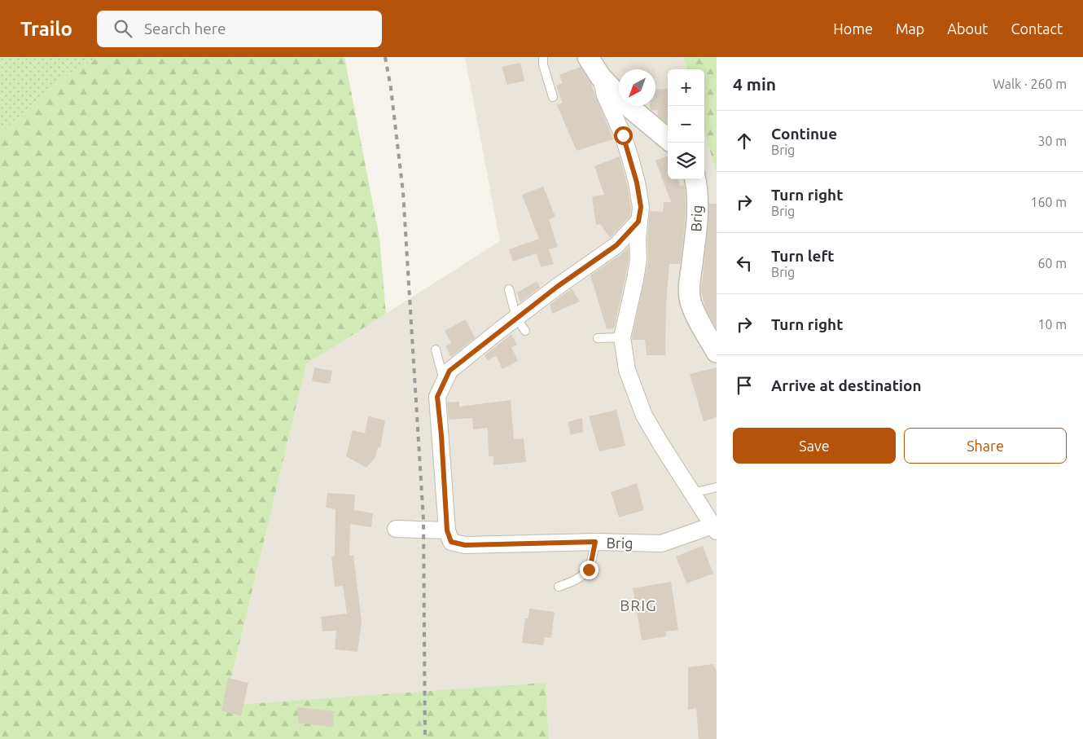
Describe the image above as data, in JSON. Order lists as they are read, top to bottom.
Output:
{
  "streets": {
    "street": ["Brig"]
  },
  "districts": ["BRIG"],
  "north": "bottom left",
  "page": {
    "header": "Trailo",
    "search": "Search here",
    "nav": [
      "Home",
      "Map",
      "About",
      "Contact"
    ],
    "heading": ["4 min", "Walk · 260 m"],
    "map_buttons": ["+", "−"],
    "list": [
      ["Continue", "Brig", "30 m"],
      ["Turn right", "Brig", "160 m"],
      ["Turn left", "Brig", "60 m"],
      ["Turn right", "10 m"],
      "Arrive at destination"
    ],
    "buttons": ["Save", "Share"]
  }
}
